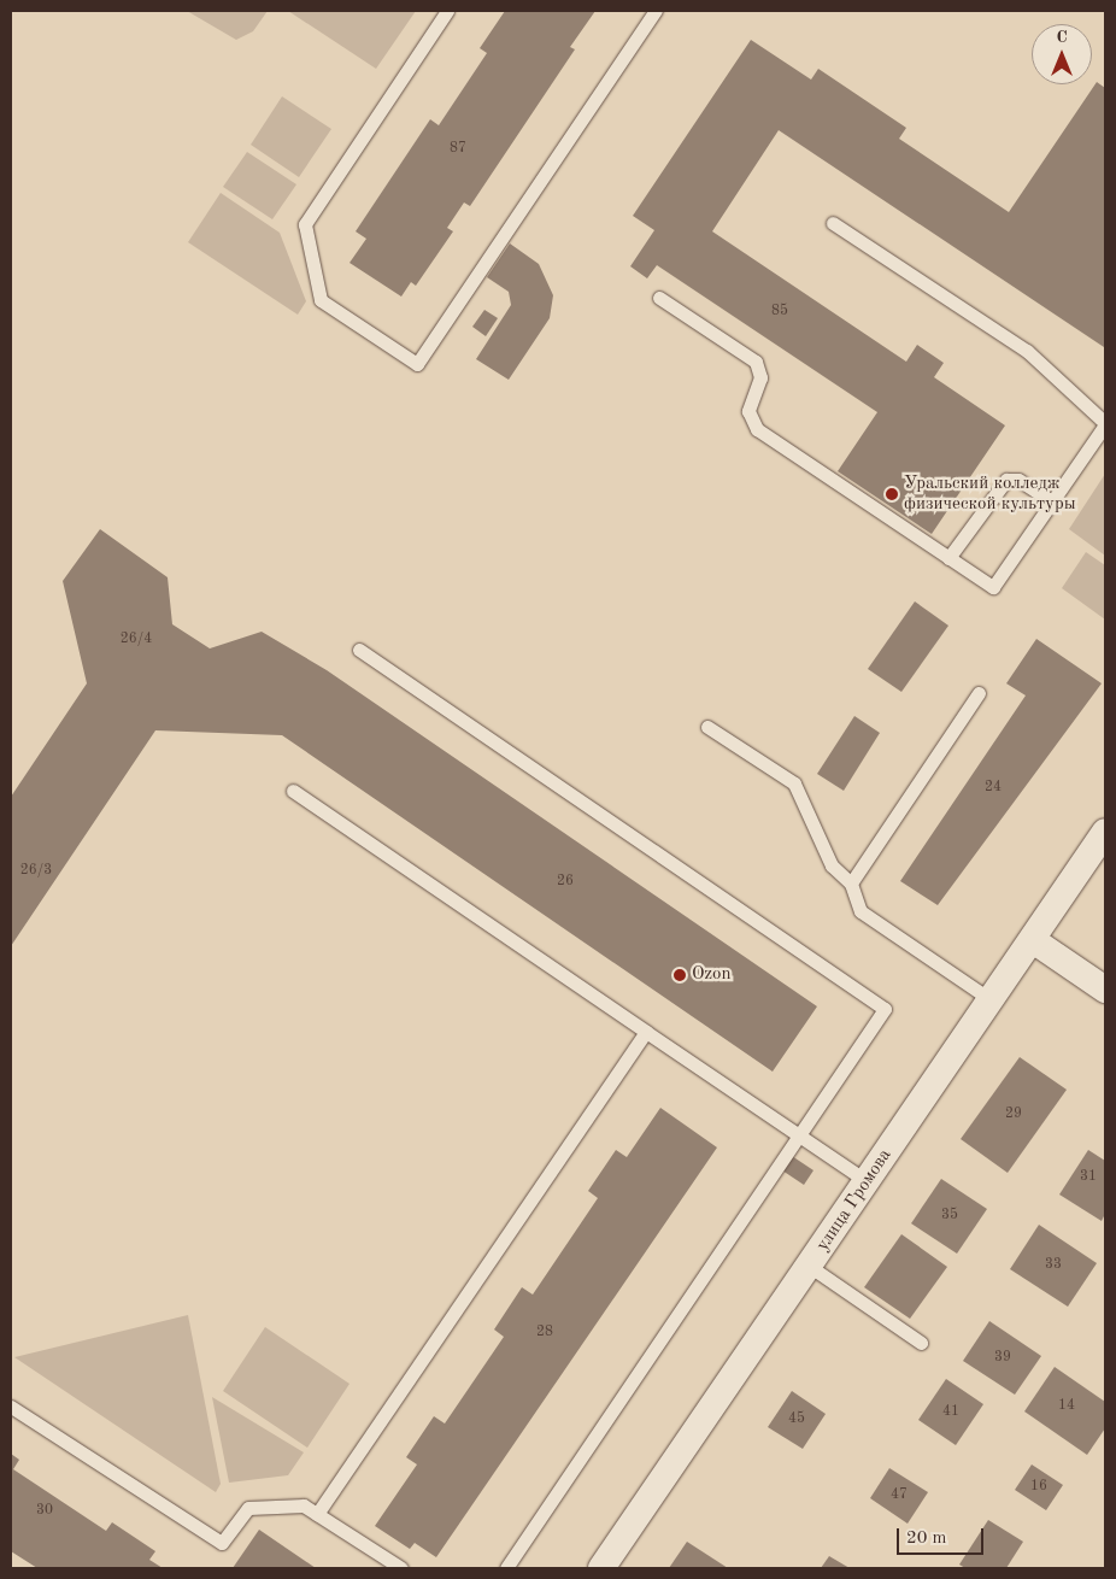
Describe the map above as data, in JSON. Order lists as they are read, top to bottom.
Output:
{
  "streets": {
    "street": ["улица Громова"]
  },
  "places": ["Уральский колледж физической культуры", "Ozon"],
  "house_numbers": [
    "87",
    "85",
    "26/4",
    "24",
    "26/3",
    "26",
    "29",
    "31",
    "35",
    "33",
    "28",
    "39",
    "14",
    "41",
    "45",
    "16",
    "47",
    "30"
  ],
  "scale_bar": "20 m",
  "north": "top"
}
